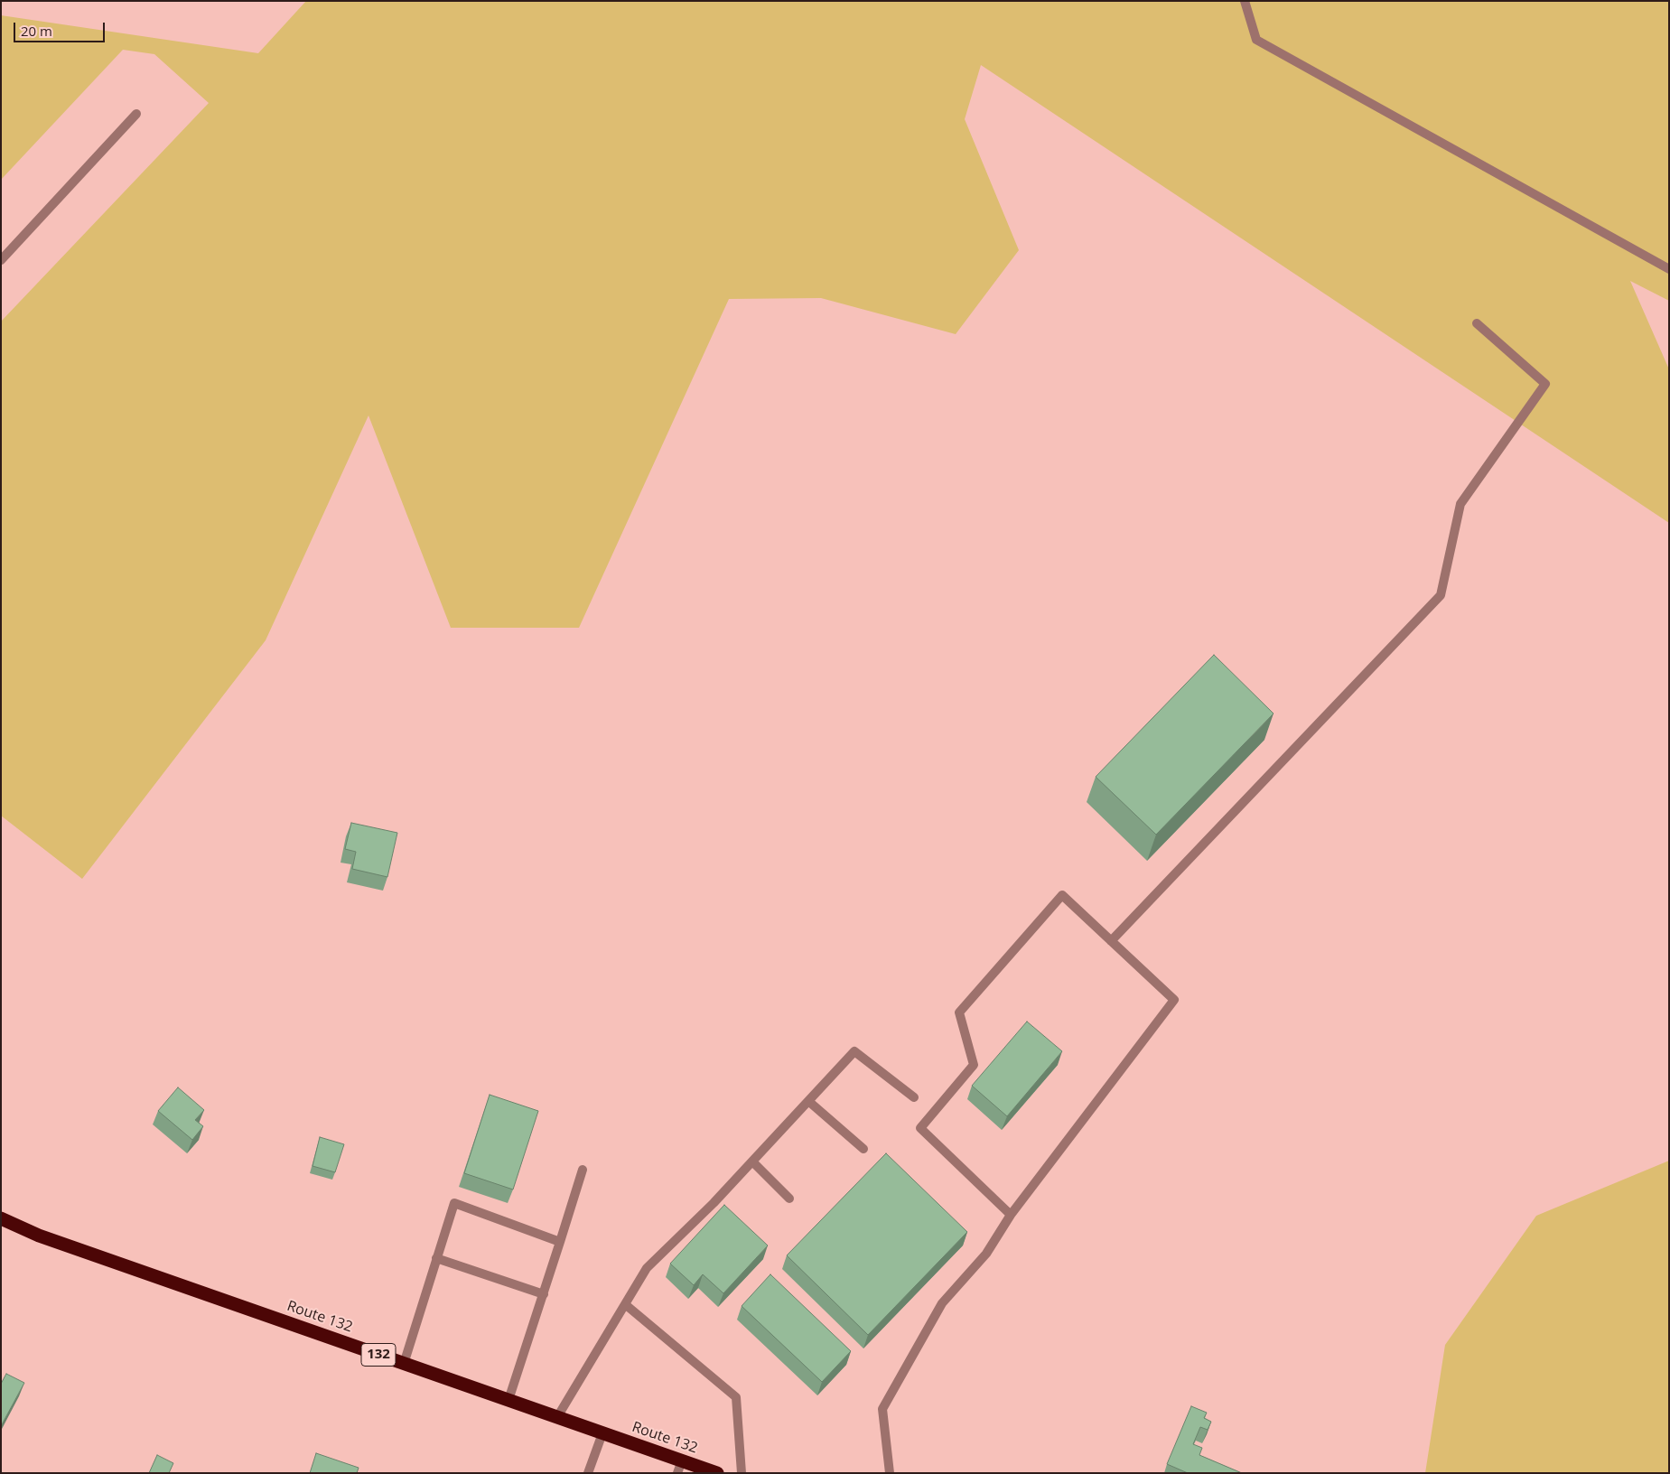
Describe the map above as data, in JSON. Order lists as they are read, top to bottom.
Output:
{
  "streets": {
    "highway": ["Route 132", "132"]
  },
  "crossings": [
    ["Route 132", "132"]
  ],
  "scale_bar": "20 m"
}
